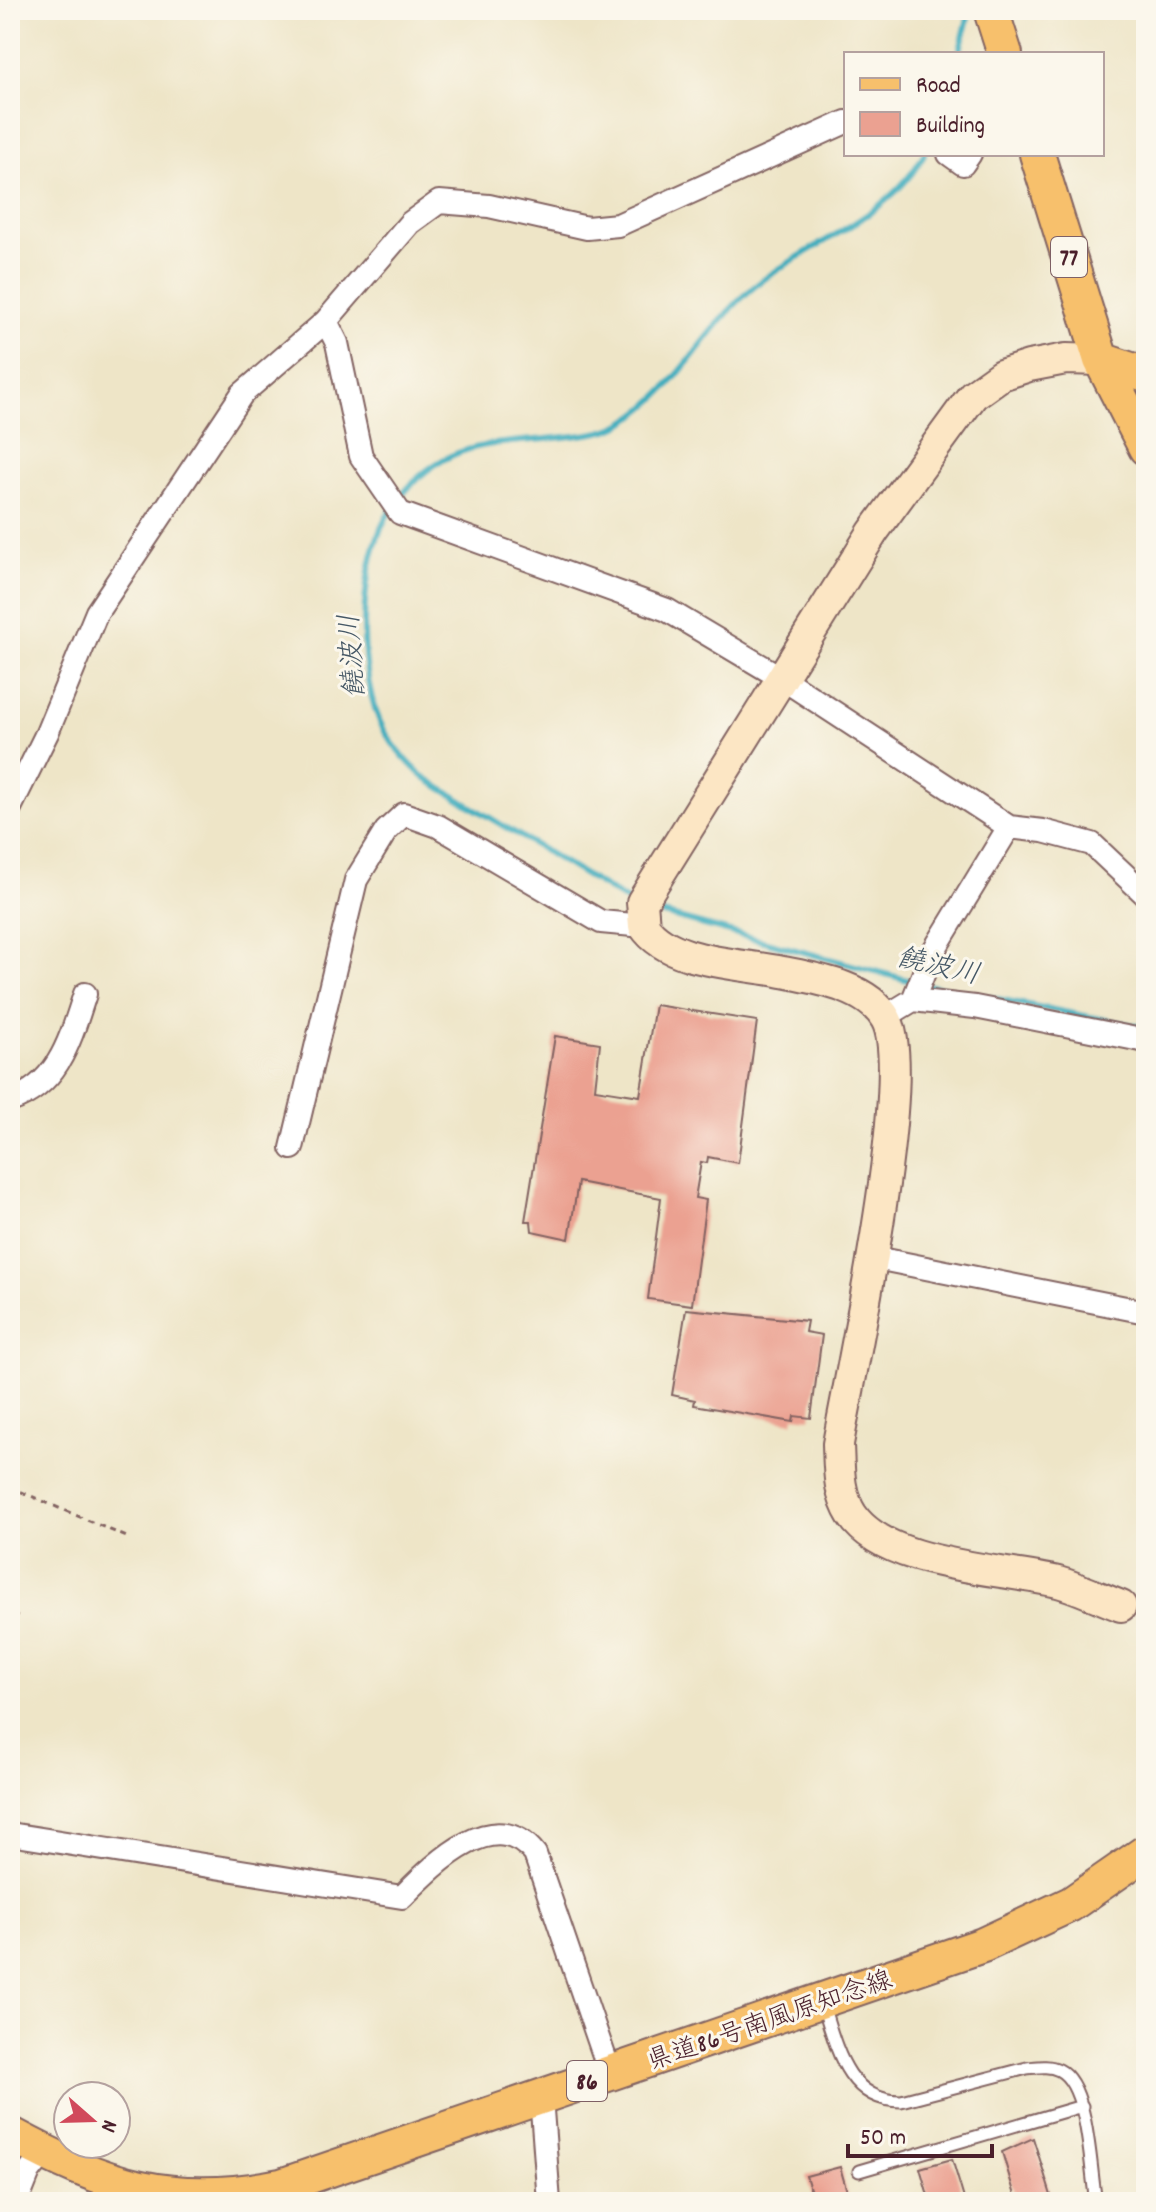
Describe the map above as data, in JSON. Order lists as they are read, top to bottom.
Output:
{
  "streets": {
    "main road": ["77", "県道86号南風原知念線", "86"]
  },
  "water": ["饒波川"],
  "legend": ["Road", "Building"],
  "scale_bar": "50 m",
  "north": "right"
}
